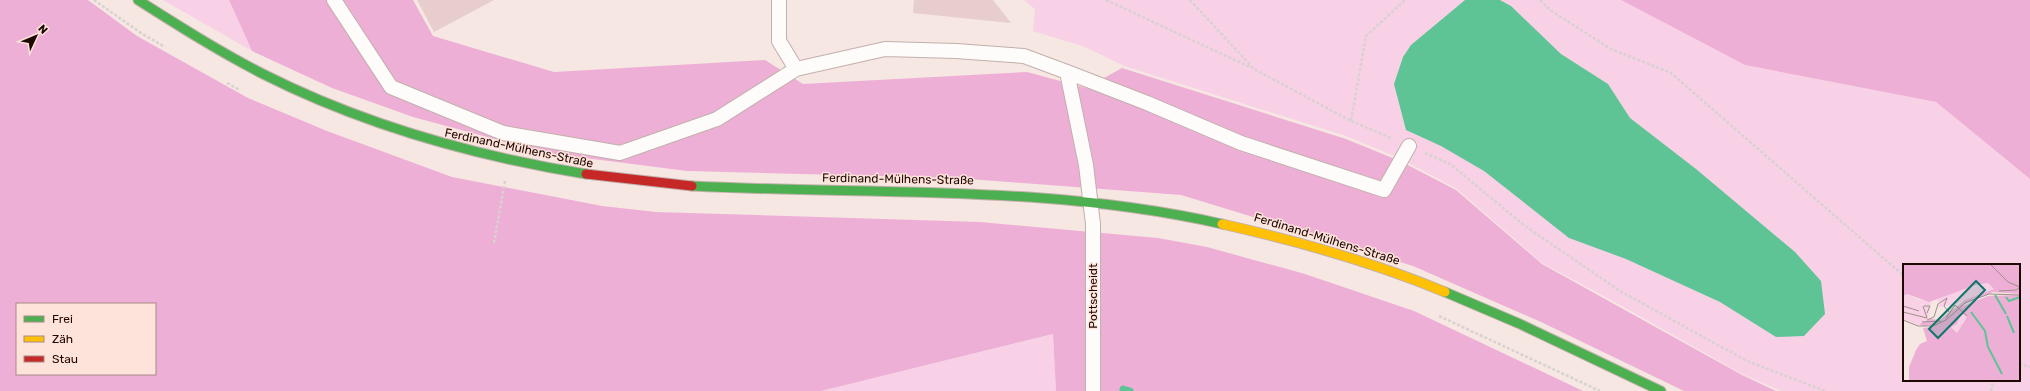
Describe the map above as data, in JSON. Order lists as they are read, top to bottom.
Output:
{
  "streets": {
    "main road": ["Ferdinand-Mülhens-Straße"],
    "lane": ["Pottscheidt"]
  },
  "crossings": [
    ["Ferdinand-Mülhens-Straße", "Pottscheidt"]
  ],
  "legend": ["Frei", "Zäh", "Stau"],
  "north": "top right"
}
